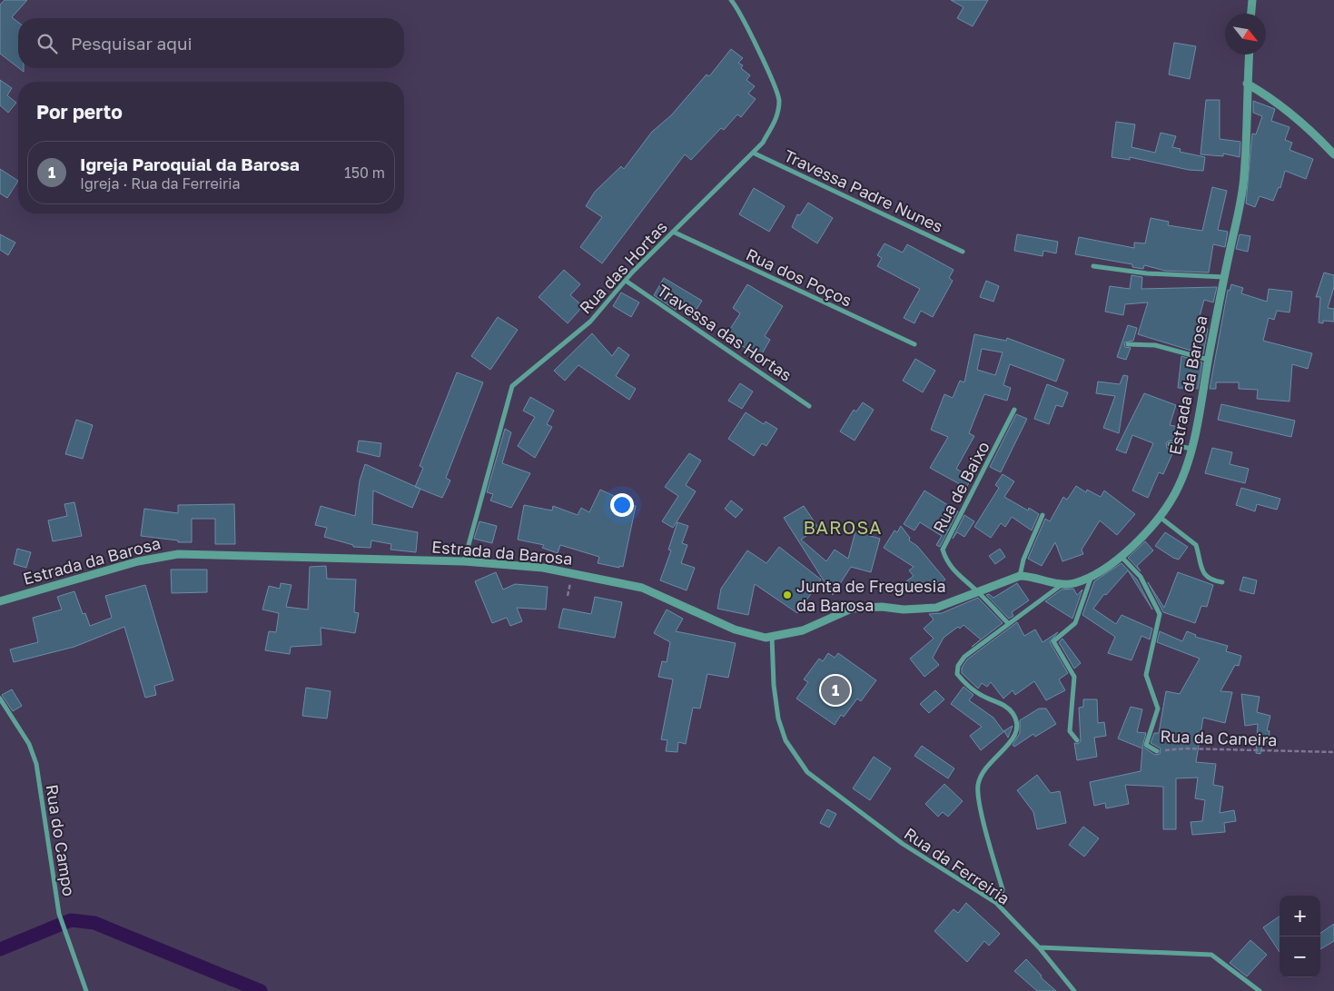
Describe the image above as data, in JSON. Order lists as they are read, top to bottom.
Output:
{
  "streets": {
    "street": [
      "Travessa Padre Nunes",
      "Rua das Hortas",
      "Rua dos Poços",
      "Travessa das Hortas",
      "Estrada da Barosa",
      "Rua de Baixo",
      "Rua da Caneira",
      "Rua do Campo",
      "Rua da Ferreiria"
    ]
  },
  "crossings": [
    ["Travessa Padre Nunes", "Rua das Hortas"],
    ["Rua das Hortas", "Rua dos Poços"],
    ["Rua das Hortas", "Travessa das Hortas"],
    ["Rua das Hortas", "Estrada da Barosa"],
    ["Estrada da Barosa", "Rua de Baixo"],
    ["Estrada da Barosa", "Rua da Caneira"],
    ["Estrada da Barosa", "Rua da Ferreiria"]
  ],
  "districts": ["BAROSA"],
  "places": ["Junta de Freguesia da Barosa"],
  "north": "bottom right",
  "page": {
    "search": "Pesquisar aqui",
    "heading": "Por perto",
    "list": [
      {
        "mark": "1",
        "name": "Igreja Paroquial da Barosa",
        "note": "Igreja · Rua da Ferreiria",
        "value": "150 m"
      }
    ],
    "pins": "1",
    "map_buttons": ["+", "−"]
  }
}
